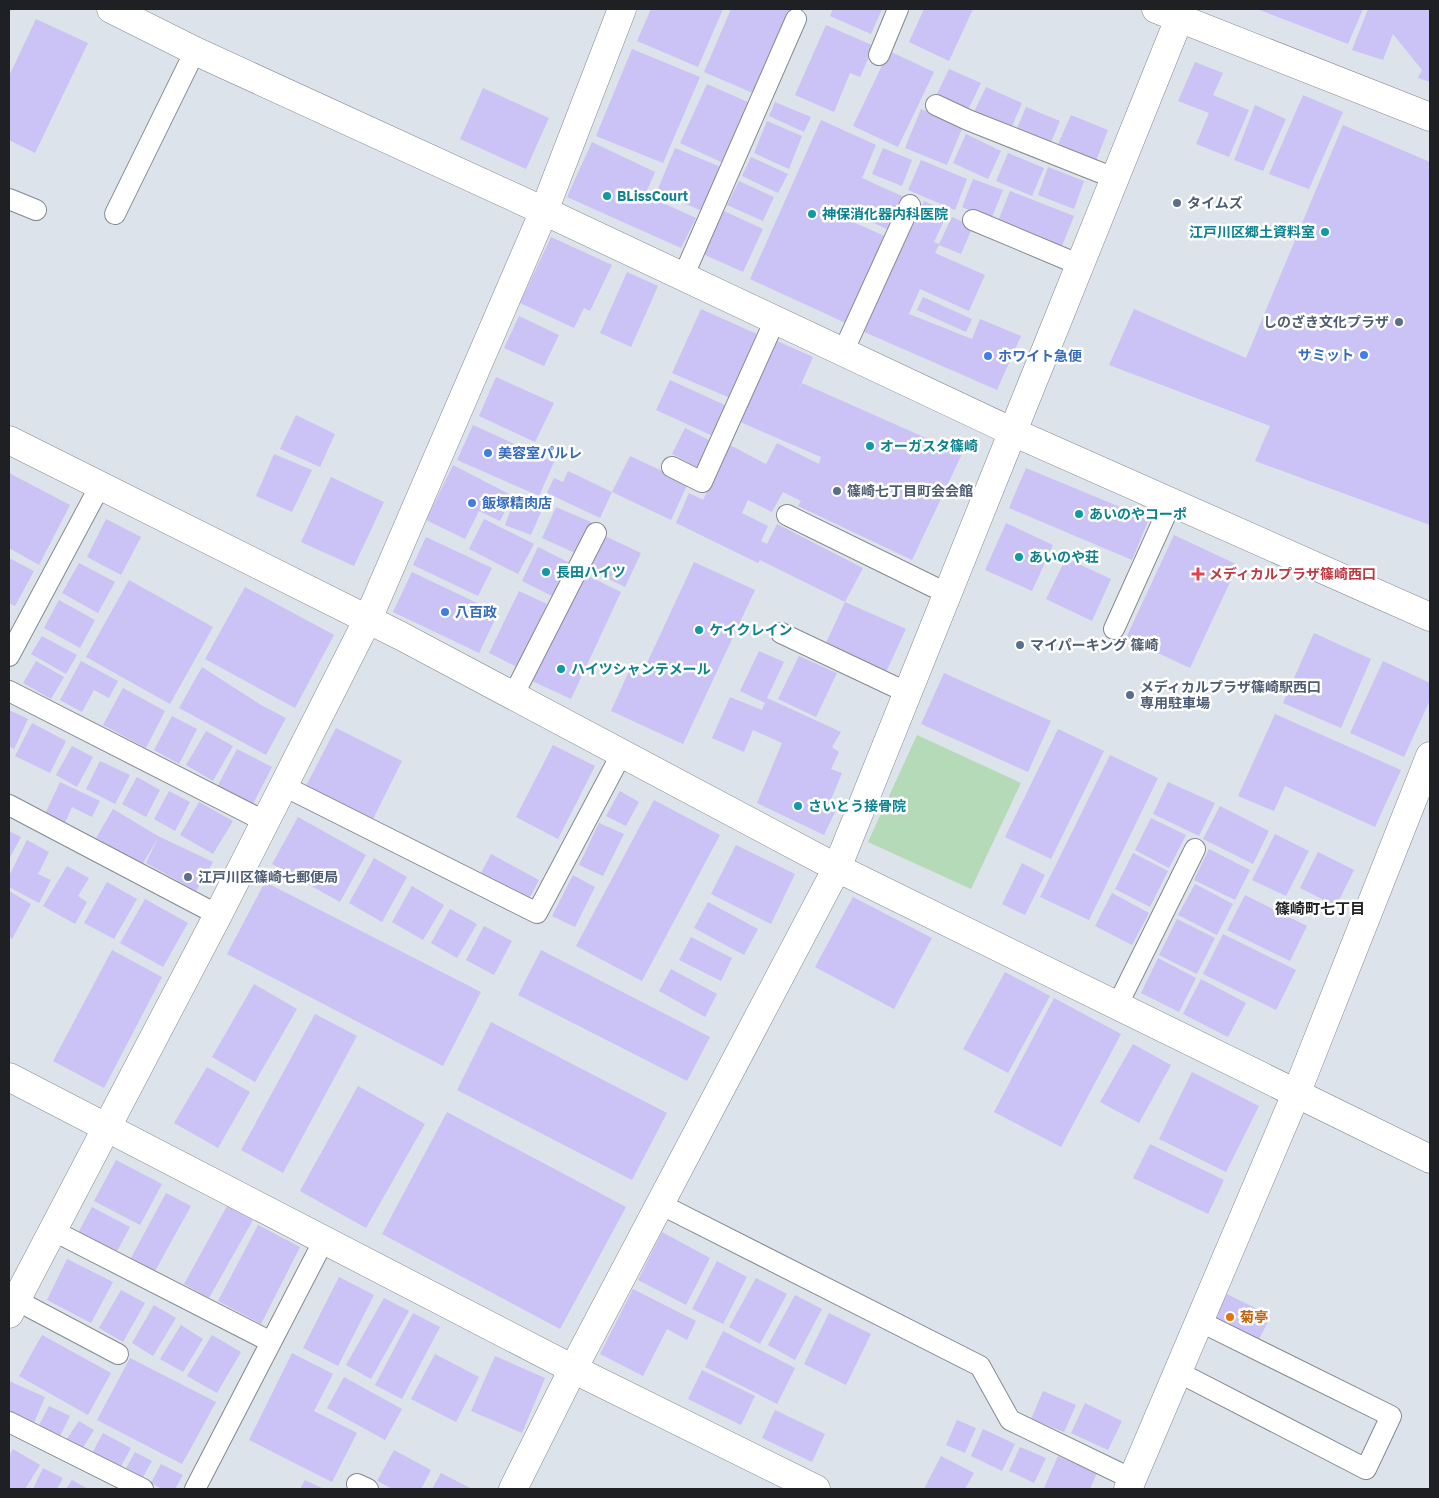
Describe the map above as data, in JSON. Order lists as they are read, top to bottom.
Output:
{
  "districts": ["篠崎町七丁目"],
  "places": {
    "other": [
      "BLissCourt",
      "タイムズ",
      "神保消化器内科医院",
      "江戸川区郷土資料室",
      "しのざき文化プラザ",
      "サミット",
      "ホワイト急便",
      "オーガスタ篠崎",
      "美容室パルレ",
      "篠崎七丁目町会会館",
      "飯塚精肉店",
      "あいのやコーポ",
      "あいのや荘",
      "長田ハイツ",
      "八百政",
      "ケイクレイン",
      "マイパーキング 篠崎",
      "ハイツシャンテメール",
      "メディカルプラザ篠崎駅西口 専用駐車場",
      "さいとう接骨院",
      "江戸川区篠崎七郵便局",
      "菊亭"
    ],
    "health": ["メディカルプラザ篠崎西口"]
  }
}
